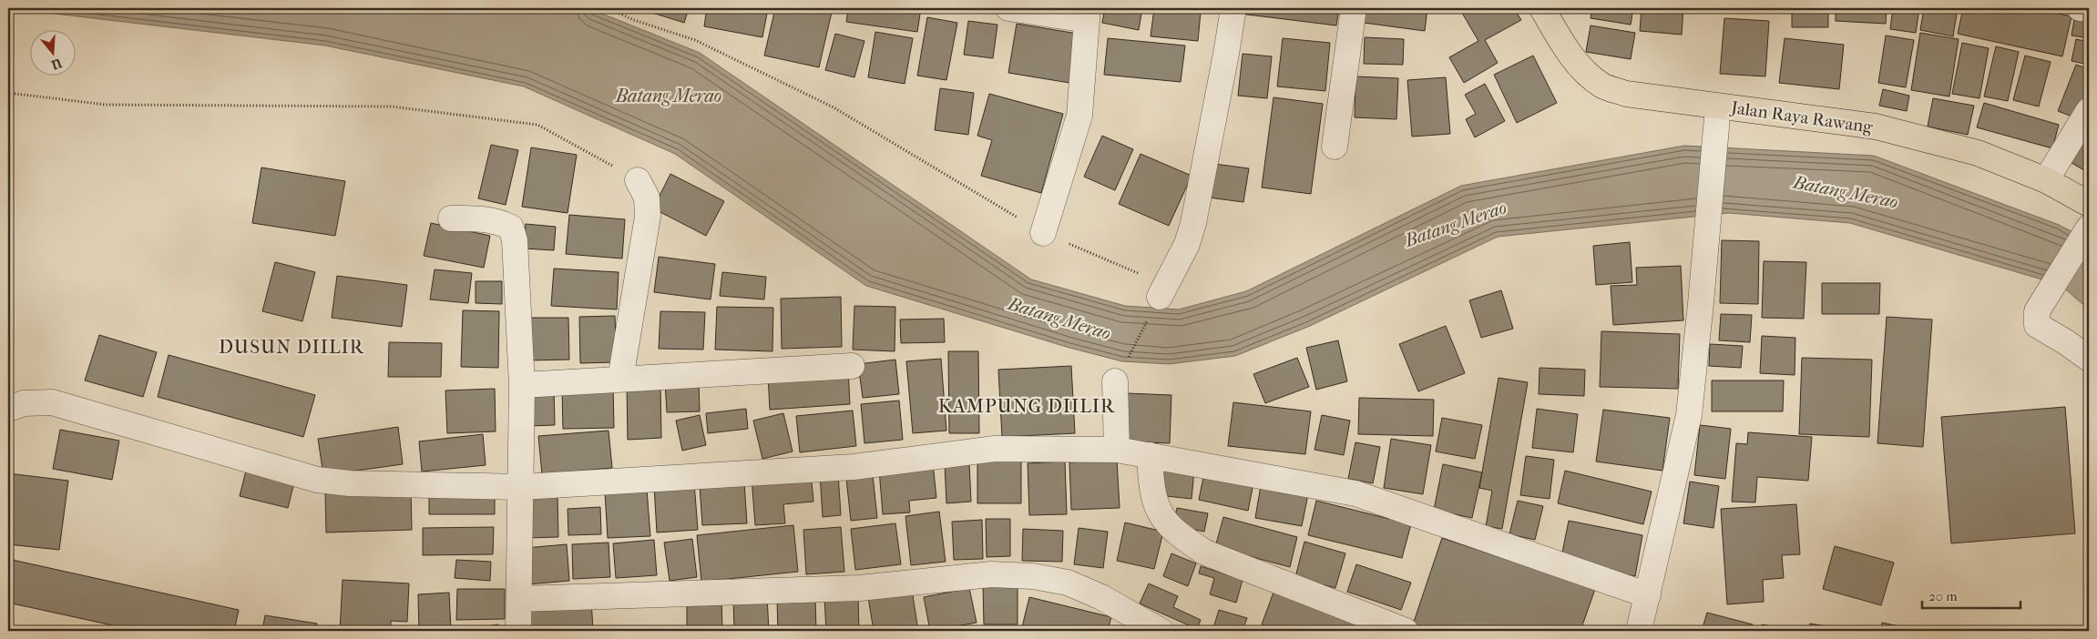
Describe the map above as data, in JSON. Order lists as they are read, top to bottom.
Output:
{
  "streets": {
    "main road": ["Jalan Raya Rawang"]
  },
  "districts": ["DUSUN DIILIR", "KAMPUNG DIILIR"],
  "water": ["Batang Merao"],
  "scale_bar": "20 m",
  "north": "bottom"
}
